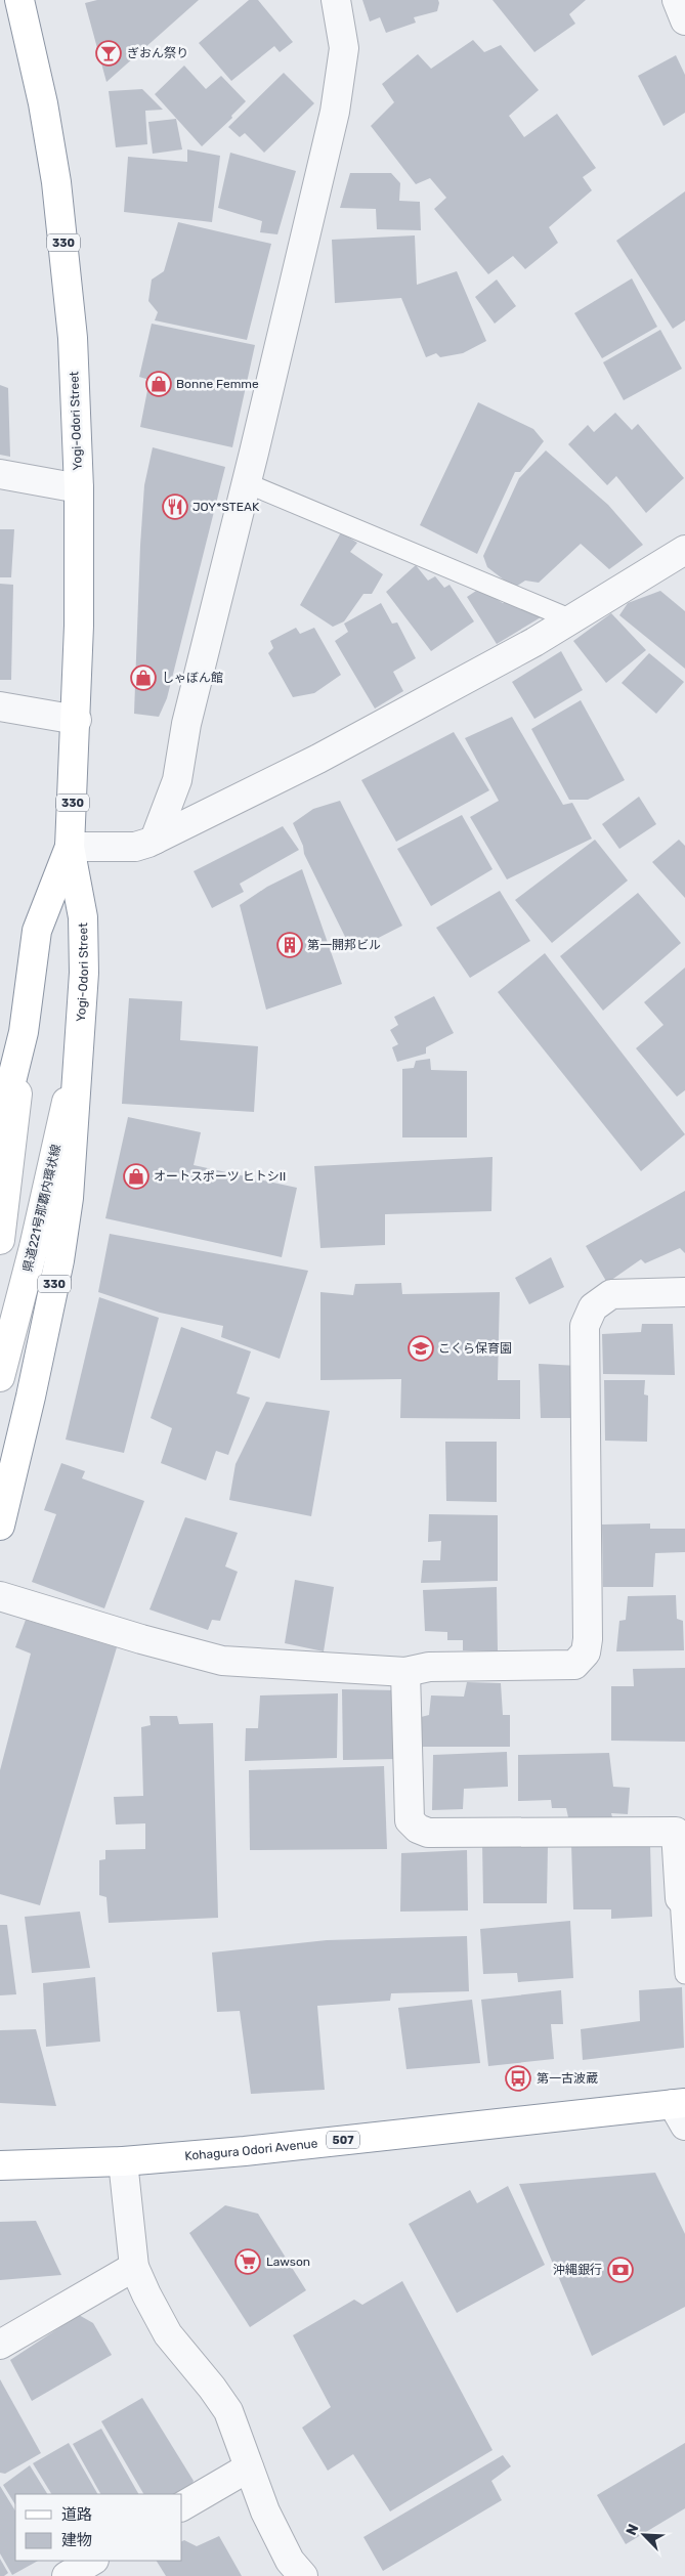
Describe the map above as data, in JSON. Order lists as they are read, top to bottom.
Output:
{
  "streets": {
    "main road": [
      "330",
      "Yogi-Odori Street",
      "県道221号那覇内環状線",
      "507",
      "Kohagura Odori Avenue"
    ]
  },
  "crossings": [
    ["330", "Yogi-Odori Street"],
    ["330", "県道221号那覇内環状線"],
    ["Yogi-Odori Street", "県道221号那覇内環状線"]
  ],
  "places": {
    "bar": ["ぎおん祭り"],
    "shop": ["Bonne Femme", "しゃぼん館", "オートスポーツ ヒトシII"],
    "restaurant": ["JOY*STEAK"],
    "building": ["第一開邦ビル"],
    "school or university": ["こくら保育園"],
    "bus stop": ["第一古波蔵"],
    "supermarket": ["Lawson"],
    "bank": ["沖縄銀行"]
  },
  "legend": ["道路", "建物"],
  "north": "top left"
}
